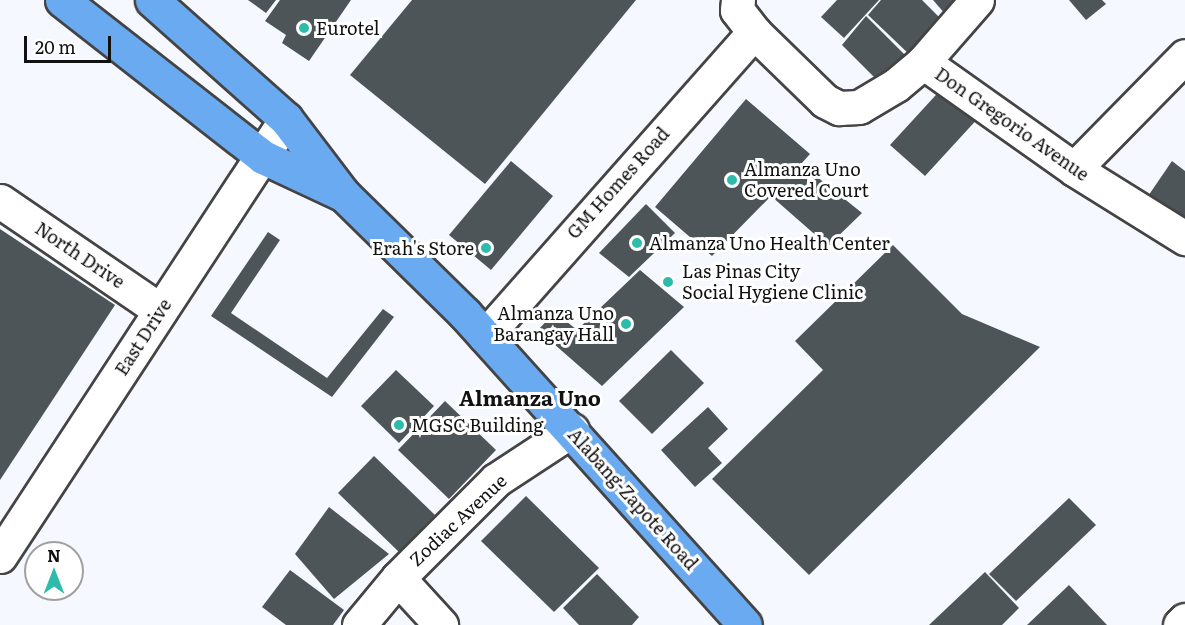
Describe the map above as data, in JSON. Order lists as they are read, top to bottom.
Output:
{
  "streets": {
    "highway": ["Alabang-Zapote Road"],
    "street": [
      "Don Gregorio Avenue",
      "GM Homes Road",
      "North Drive",
      "East Drive",
      "Zodiac Avenue"
    ]
  },
  "crossings": [
    ["Don Gregorio Avenue", "GM Homes Road"],
    ["GM Homes Road", "Alabang-Zapote Road"],
    ["North Drive", "East Drive"],
    ["East Drive", "Alabang-Zapote Road"],
    ["Alabang-Zapote Road", "Zodiac Avenue"]
  ],
  "districts": ["Almanza Uno"],
  "places": [
    "Eurotel",
    "Almanza Uno Covered Court",
    "Almanza Uno Health Center",
    "Erah's Store",
    "Las Pinas City Social Hygiene Clinic",
    "Almanza Uno Barangay Hall",
    "MGSC Building"
  ],
  "scale_bar": "20 m",
  "north": "top"
}
